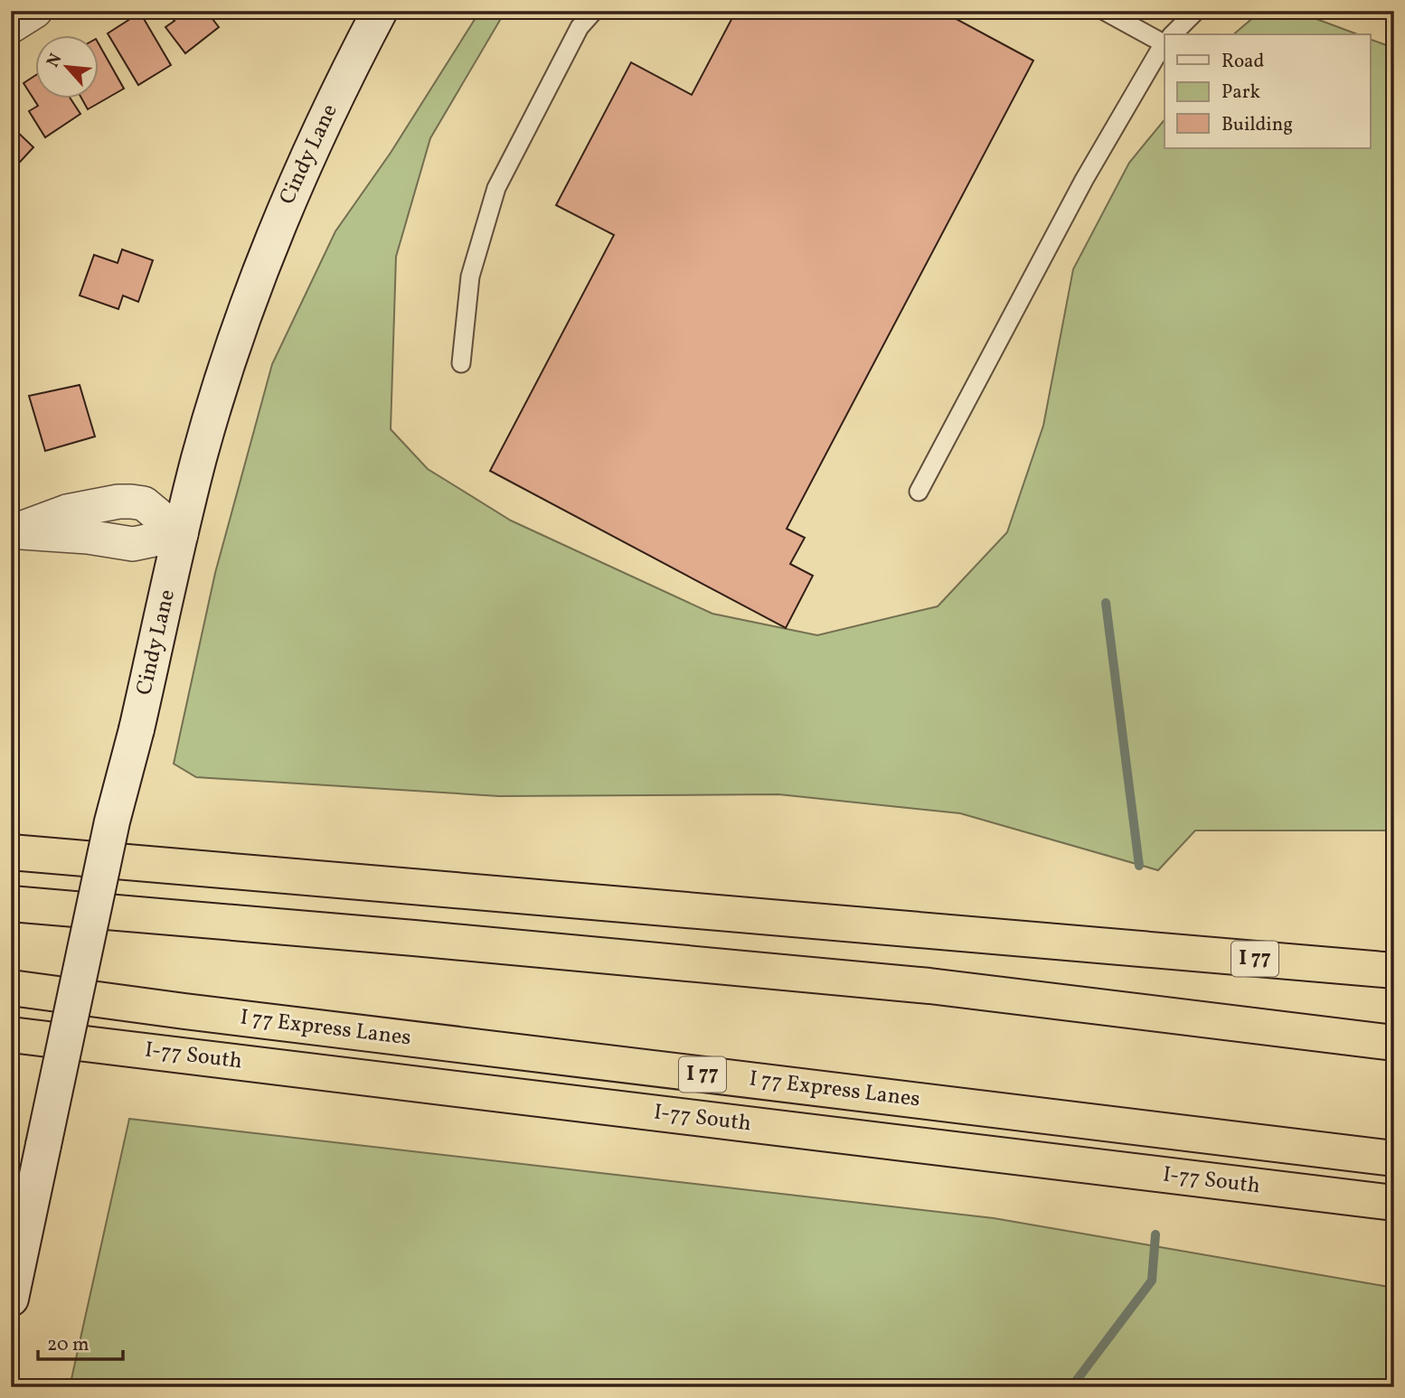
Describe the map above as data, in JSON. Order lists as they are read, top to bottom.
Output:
{
  "streets": {
    "highway": ["I 77", "I 77 Express Lanes", "I-77 South"],
    "main road": ["Cindy Lane"]
  },
  "legend": ["Road", "Park", "Building"],
  "scale_bar": "20 m",
  "north": "top left"
}
